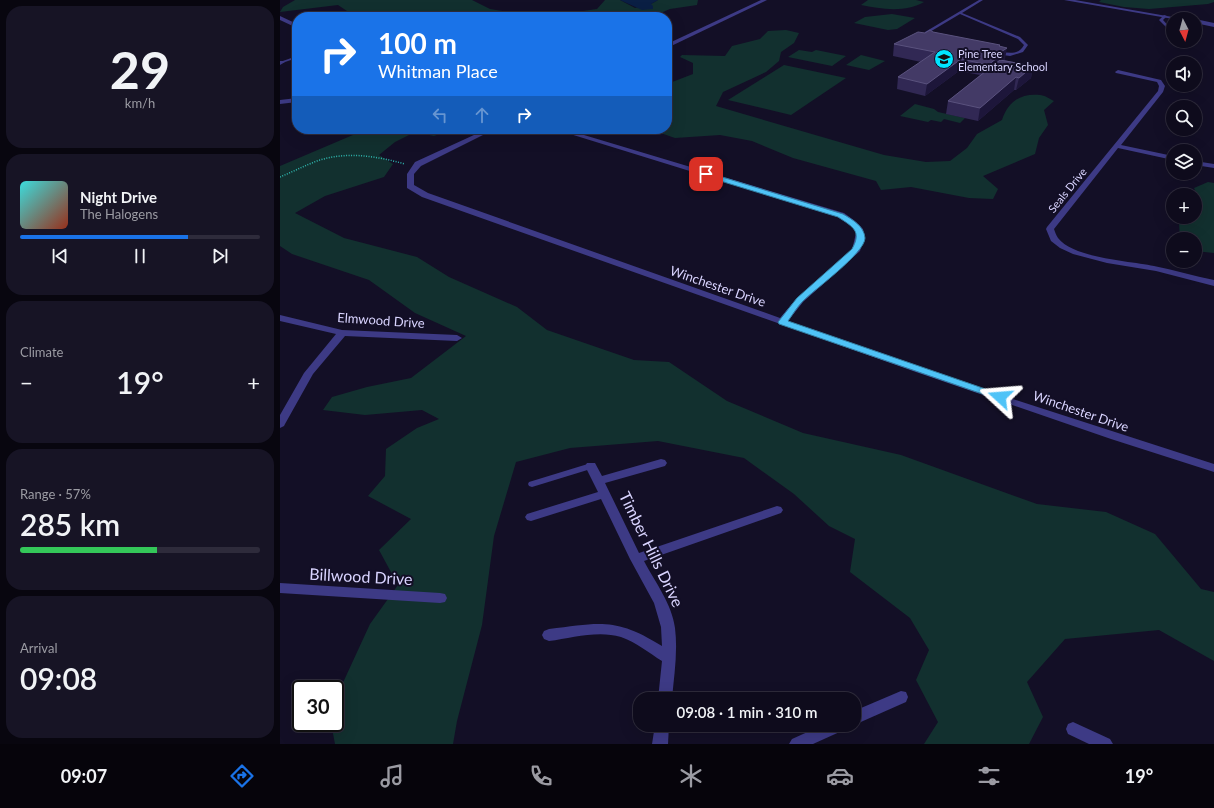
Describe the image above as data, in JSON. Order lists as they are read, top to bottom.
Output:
{
  "streets": {
    "street": [
      "Seals Drive",
      "Winchester Drive",
      "Elmwood Drive",
      "Timber Hills Drive",
      "Billwood Drive"
    ]
  },
  "places": {
    "school or university": ["Pine Tree Elementary School"]
  },
  "north": "bottom",
  "page": {
    "tile": [
      ["29", "km/h"],
      "Climate",
      ["Range · 57%", "285 km"],
      ["Arrival", "09:08"]
    ],
    "map_buttons": ["+", "−"],
    "turn": ["100 m", "Whitman Place"],
    "song": ["Night Drive", "The Halogens"],
    "heat": ["−", "19°", "+"],
    "limit": "30",
    "trip": "09:08 · 1 min · 310 m",
    "tabs": ["09:07", "19°"]
  }
}
